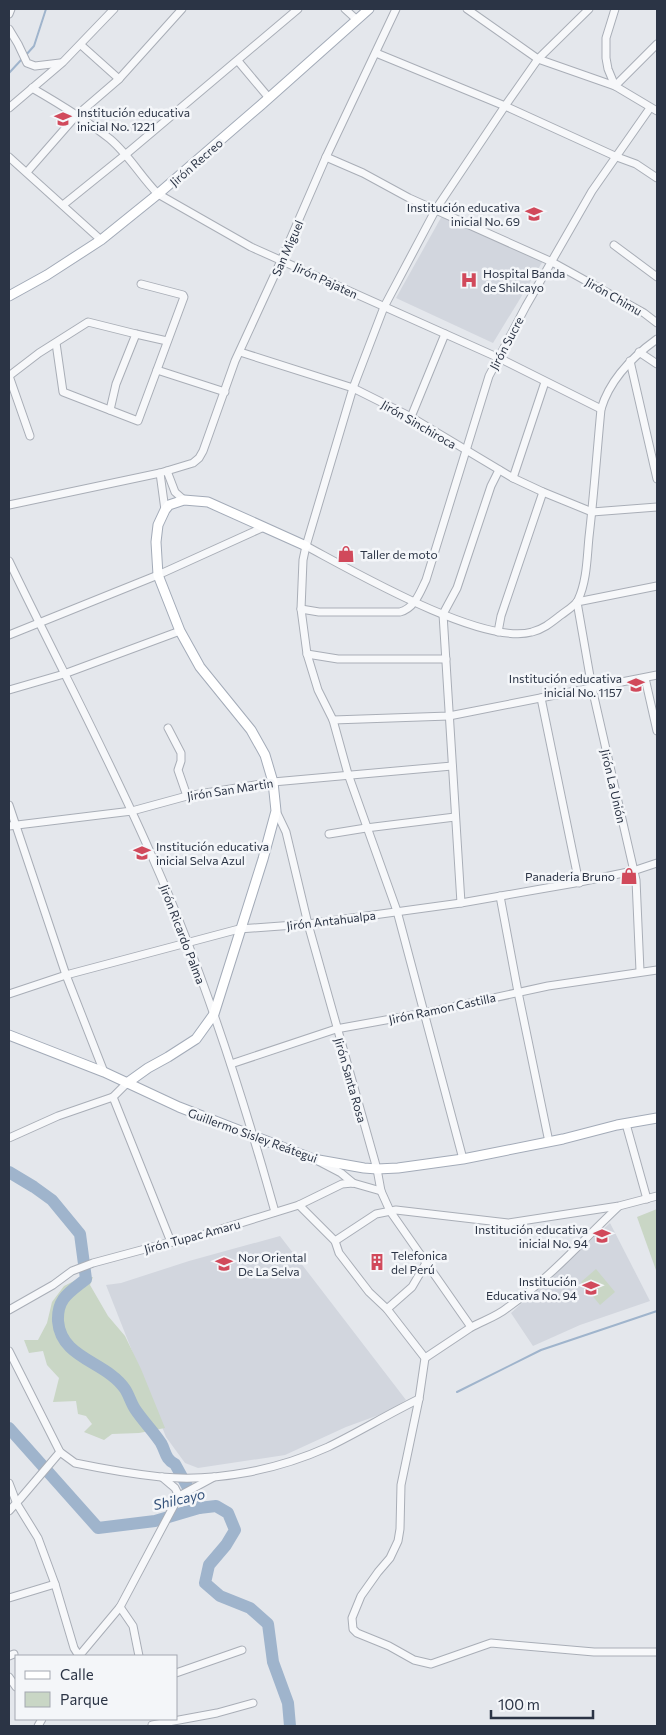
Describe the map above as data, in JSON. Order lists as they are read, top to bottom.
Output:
{
  "streets": {
    "main road": ["Jirón Recreo", "Guillermo Sisley Reátegui"],
    "street": [
      "San Miguel",
      "Jirón Pajaten",
      "Jirón Chimu",
      "Jirón Sucre",
      "Jirón Sinchiroca",
      "Jirón La Unión",
      "Jirón San Martin",
      "Jirón Antahualpa",
      "Jirón Ricardo Palma",
      "Jirón Ramon Castilla",
      "Jirón Santa Rosa",
      "Jirón Tupac Amaru"
    ]
  },
  "crossings": [
    ["Jirón Recreo", "Jirón Pajaten"],
    ["San Miguel", "Jirón Pajaten"],
    ["San Miguel", "Jirón Chimu"],
    ["San Miguel", "Jirón Sinchiroca"],
    ["Jirón Pajaten", "Jirón Sucre"],
    ["Jirón Chimu", "Jirón Sucre"],
    ["Jirón Sucre", "Jirón Sinchiroca"],
    ["Jirón La Unión", "Jirón Antahualpa"],
    ["Jirón La Unión", "Jirón Ramon Castilla"],
    ["Jirón San Martin", "Jirón Ricardo Palma"],
    ["Jirón Antahualpa", "Jirón Ricardo Palma"],
    ["Jirón Antahualpa", "Jirón Santa Rosa"],
    ["Jirón Ricardo Palma", "Jirón Ramon Castilla"],
    ["Jirón Ricardo Palma", "Guillermo Sisley Reátegui"],
    ["Jirón Ricardo Palma", "Jirón Tupac Amaru"],
    ["Jirón Ramon Castilla", "Jirón Santa Rosa"],
    ["Jirón Santa Rosa", "Guillermo Sisley Reátegui"]
  ],
  "water": ["Shilcayo"],
  "places": {
    "school or university": [
      "Institución educativa inicial No. 1221",
      "Institución educativa inicial No. 69",
      "Institución educativa inicial No. 1157",
      "Institución educativa inicial Selva Azul",
      "Institución educativa inicial No. 94",
      "Nor Oriental De La Selva",
      "Institución Educativa No. 94"
    ],
    "hospital": ["Hospital Banda de Shilcayo"],
    "shop": ["Taller de moto", "Panaderia Bruno"],
    "building": ["Telefonica del Perú"]
  },
  "legend": ["Calle", "Parque"],
  "scale_bar": "100 m"
}
